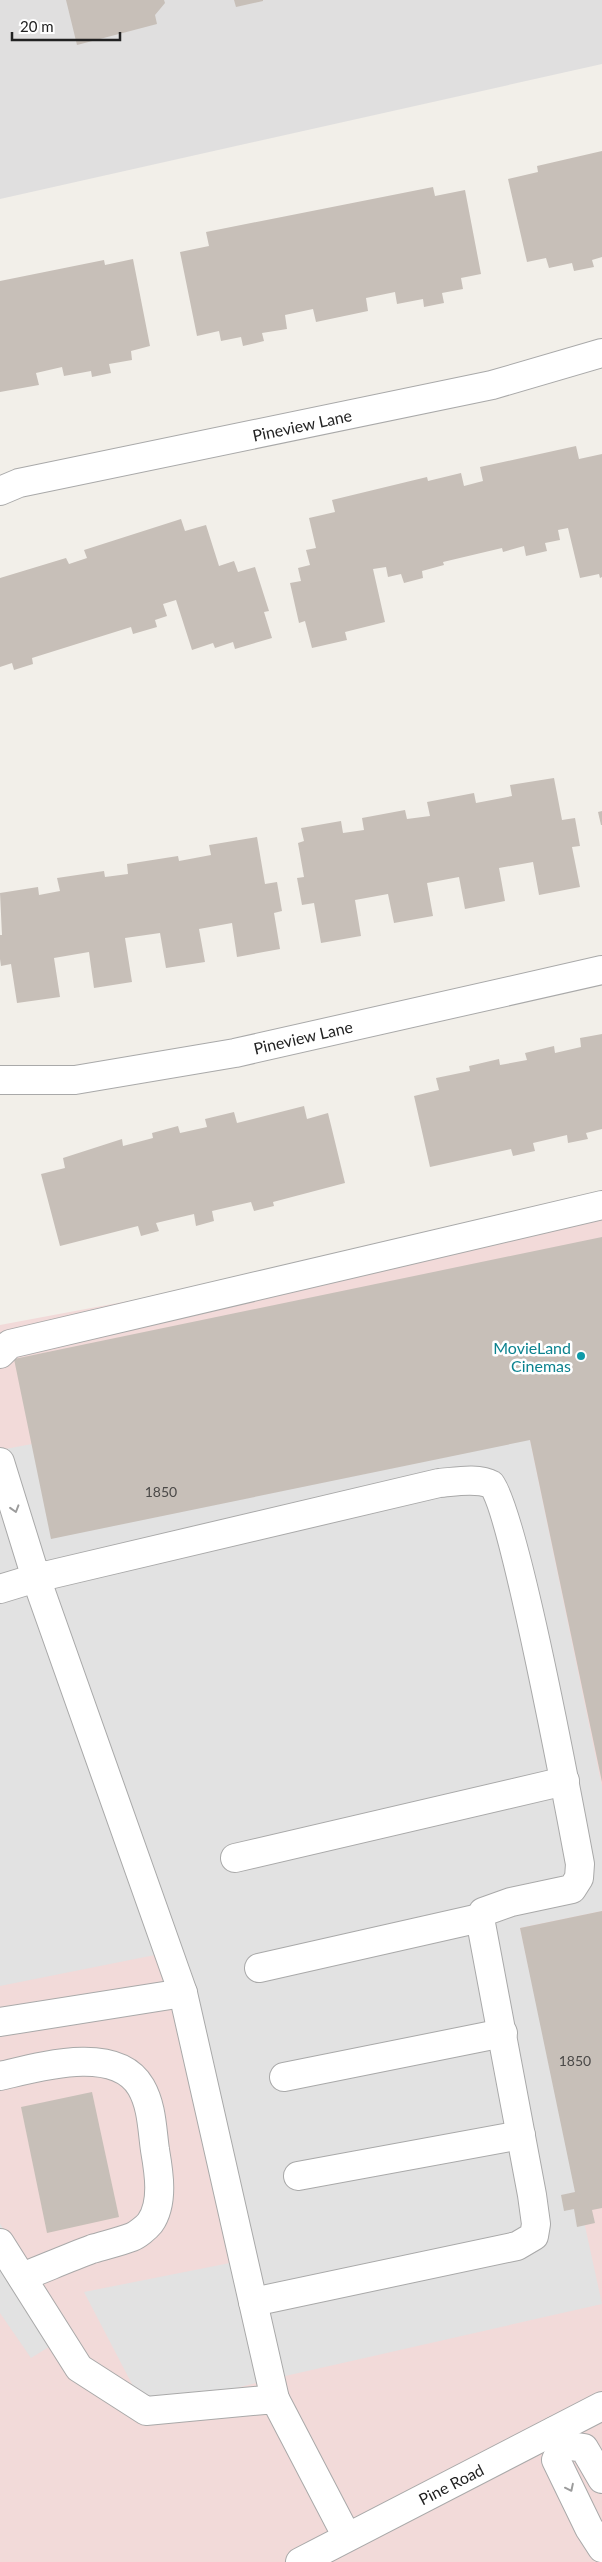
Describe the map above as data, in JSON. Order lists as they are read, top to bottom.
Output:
{
  "streets": {
    "street": ["Pineview Lane", "Pine Road"]
  },
  "places": ["MovieLand Cinemas"],
  "house_numbers": ["1850", "1850"],
  "scale_bar": "20 m"
}
